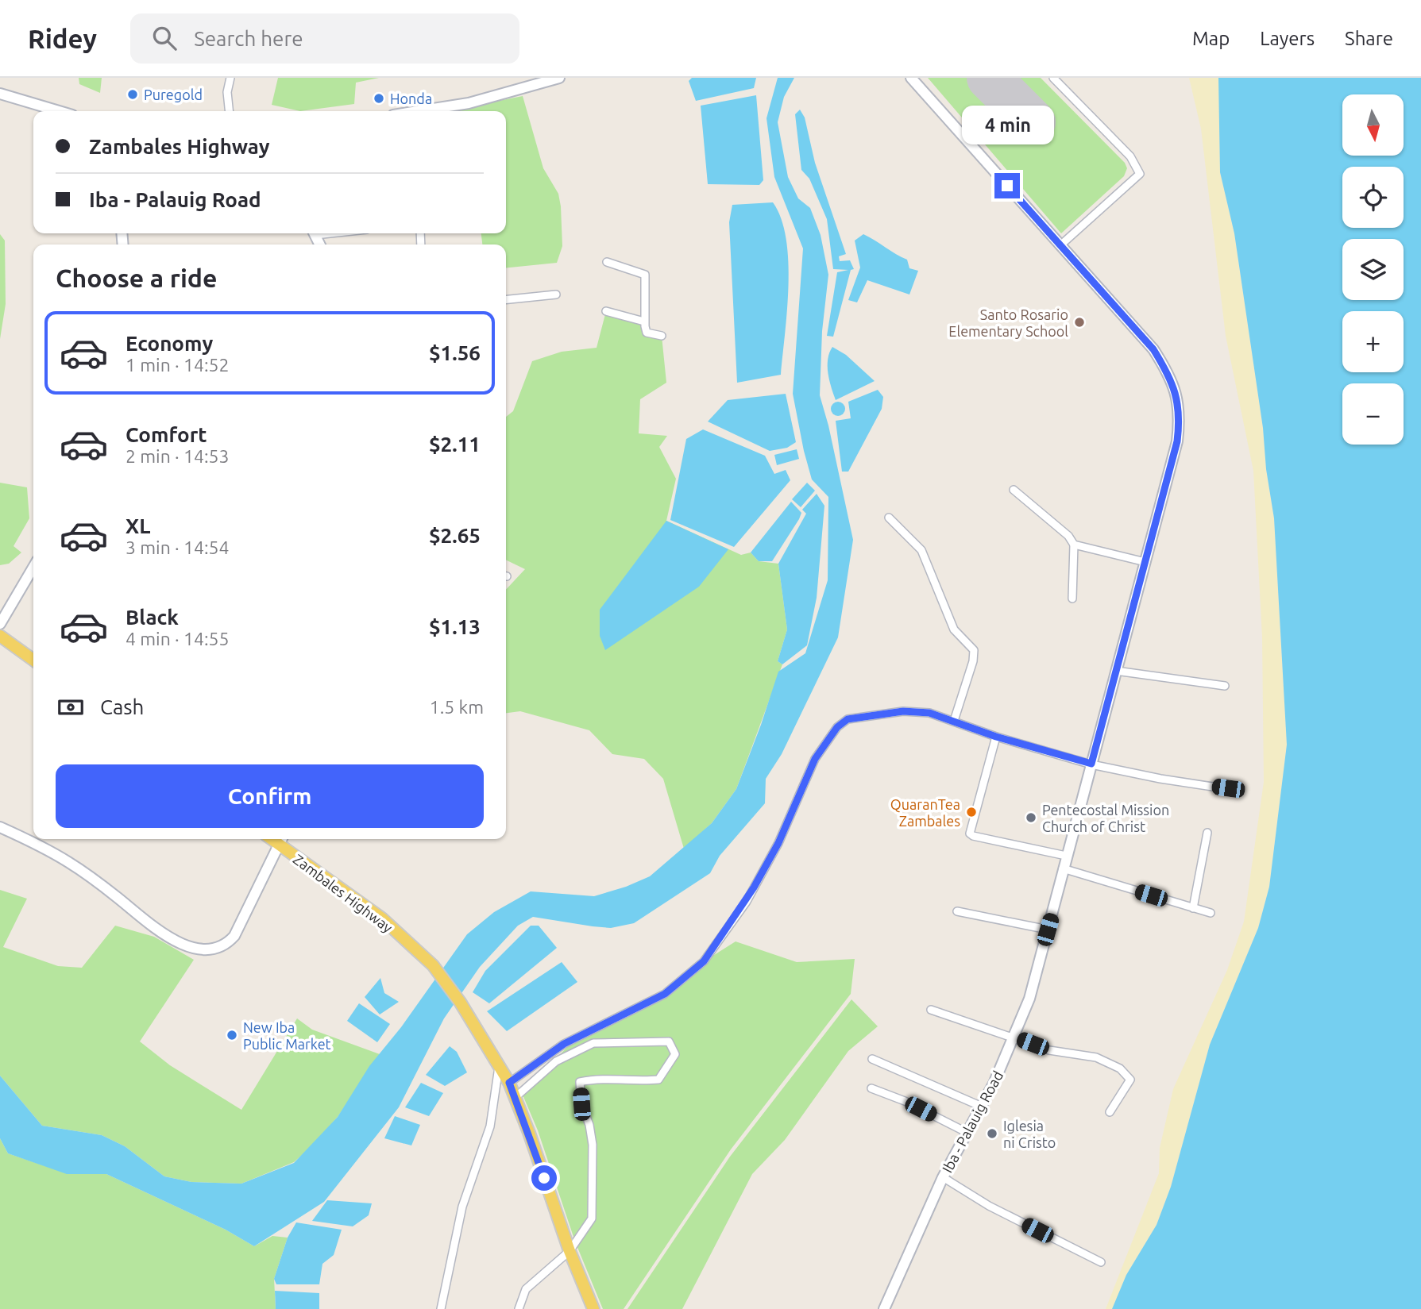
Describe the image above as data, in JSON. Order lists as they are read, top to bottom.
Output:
{
  "streets": {
    "main road": ["Zambales Highway", "Iba - Palauig Road"]
  },
  "places": [
    "Puregold",
    "Honda",
    "Santo Rosario Elementary School",
    "QuaranTea Zambales",
    "Pentecostal Mission Church of Christ",
    "New Iba Public Market",
    "Iglesia ni Cristo"
  ],
  "north": "bottom",
  "page": {
    "header": "Ridey",
    "search": "Search here",
    "nav": ["Map", "Layers", "Share"],
    "map_buttons": ["+", "−"],
    "bubble": "4 min",
    "banner": ["Zambales Highway", "Iba - Palauig Road"],
    "heading": "Choose a ride",
    "list": [
      {
        "name": "Economy",
        "note": "1 min · 14:52",
        "value": "$1.56"
      },
      {
        "name": "Comfort",
        "note": "2 min · 14:53",
        "value": "$2.11"
      },
      {
        "name": "XL",
        "note": "3 min · 14:54",
        "value": "$2.65"
      },
      {
        "name": "Black",
        "note": "4 min · 14:55",
        "value": "$1.13"
      }
    ],
    "pay": ["Cash", "1.5 km"],
    "buttons": "Confirm"
  }
}
